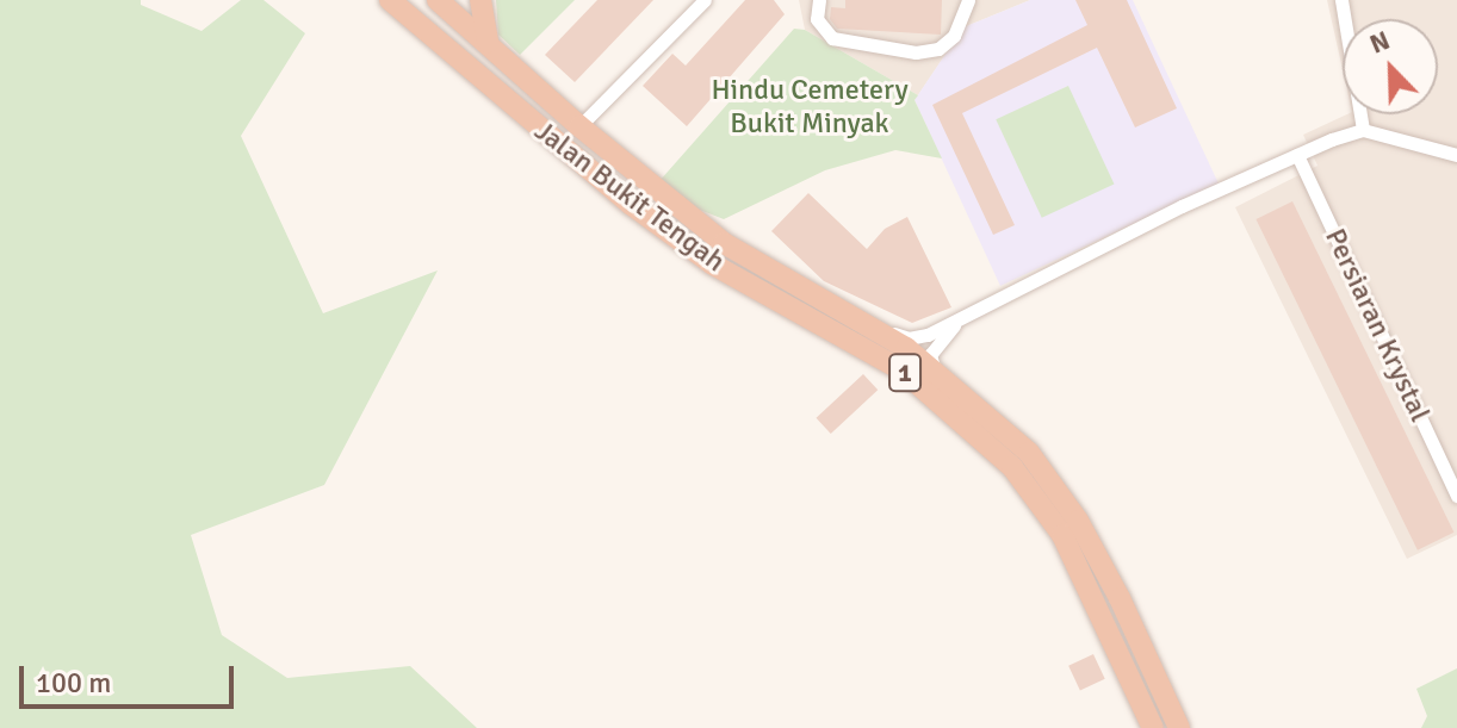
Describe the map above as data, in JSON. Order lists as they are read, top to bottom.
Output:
{
  "streets": {
    "highway": ["Jalan Bukit Tengah", "1"],
    "street": ["Persiaran Krystal"]
  },
  "parks": ["Hindu Cemetery Bukit Minyak"],
  "scale_bar": "100 m",
  "north": "top left"
}
